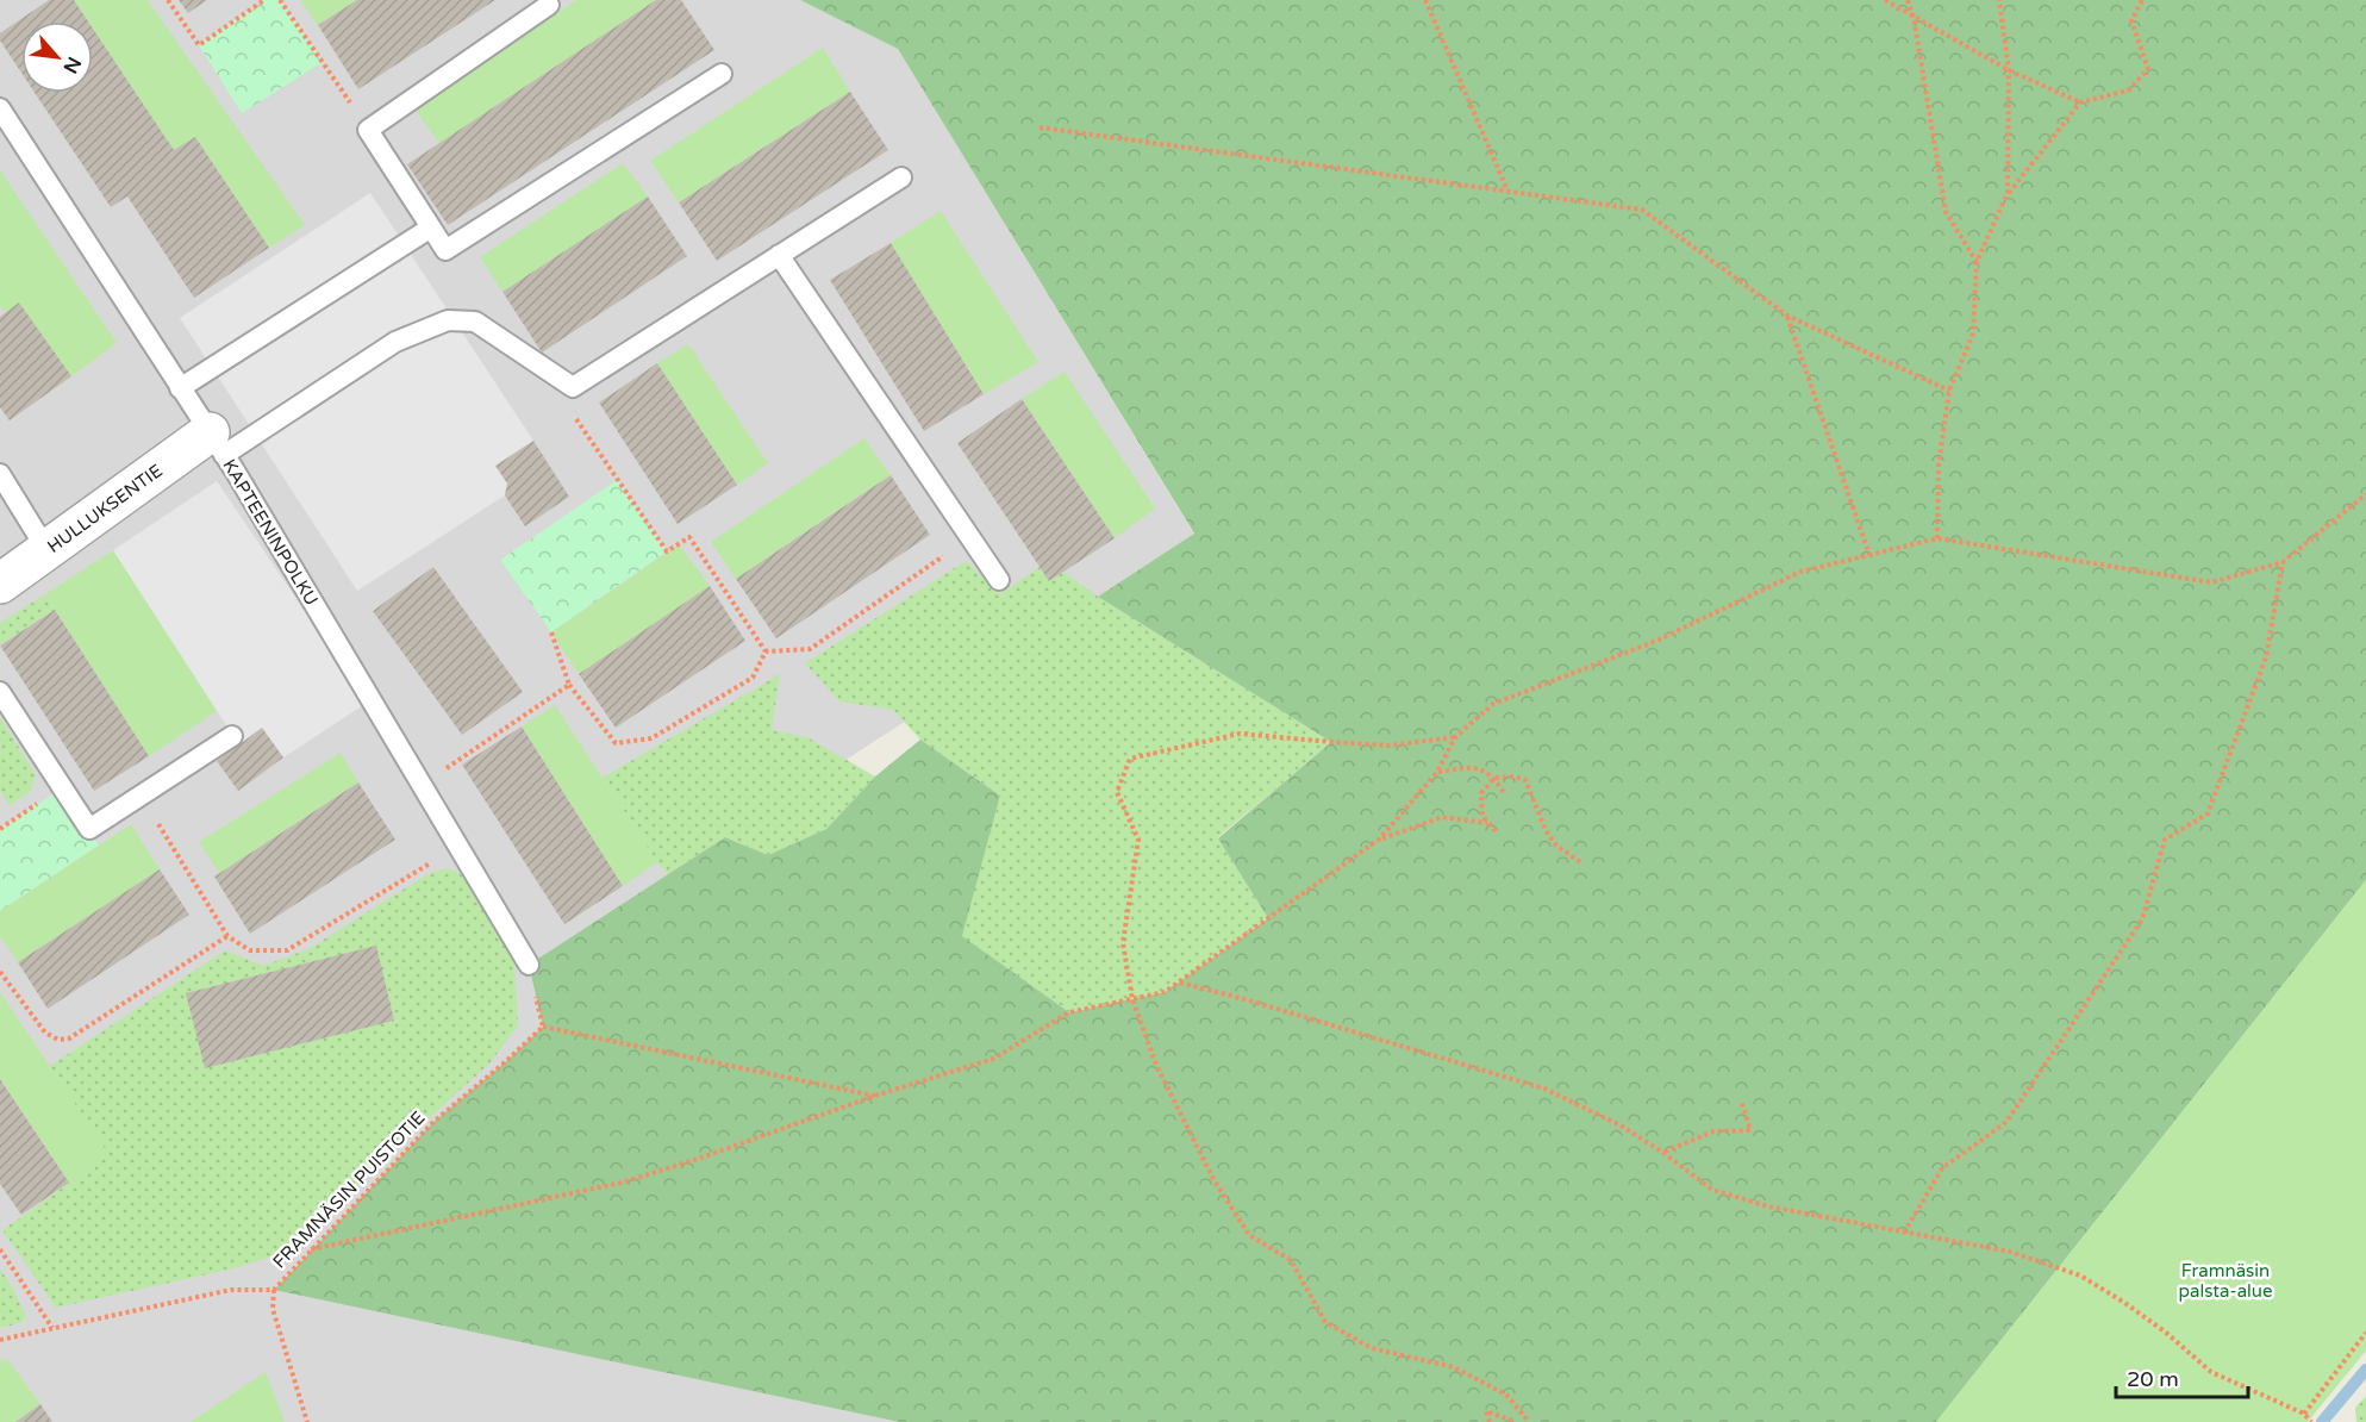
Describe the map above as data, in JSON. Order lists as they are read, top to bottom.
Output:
{
  "streets": {
    "street": ["HULLUKSENTIE"],
    "lane": ["KAPTEENINPOLKU"],
    "path": ["FRAMNÄSIN PUISTOTIE"]
  },
  "crossings": [
    ["HULLUKSENTIE", "KAPTEENINPOLKU"]
  ],
  "parks": ["Framnäsin palsta-alue"],
  "scale_bar": "20 m",
  "north": "bottom right"
}
